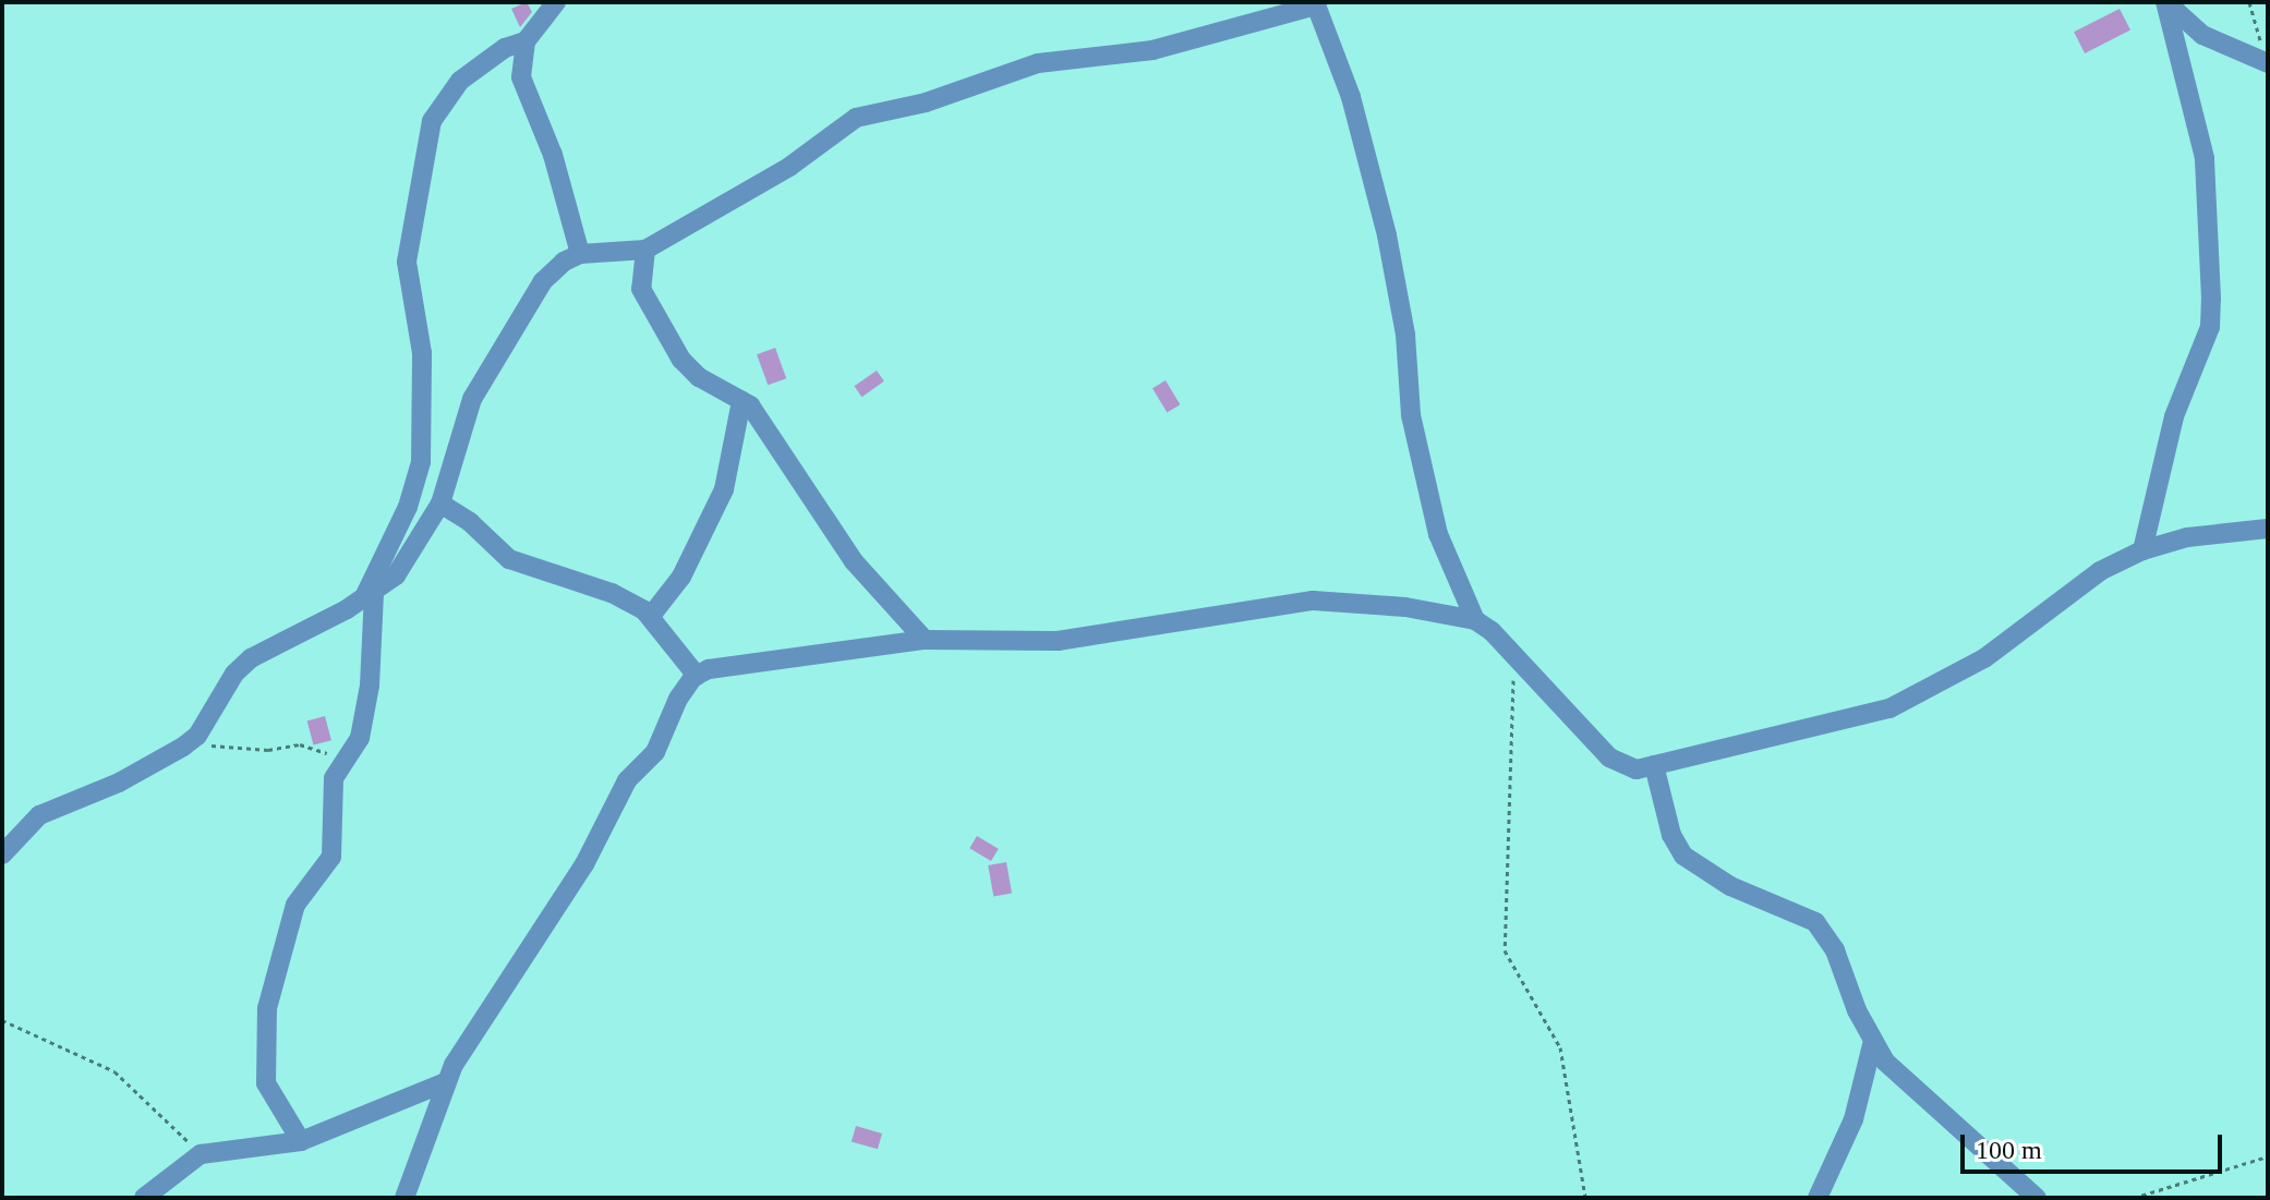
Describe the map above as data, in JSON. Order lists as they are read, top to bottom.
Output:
{
  "scale_bar": "100 m"
}
